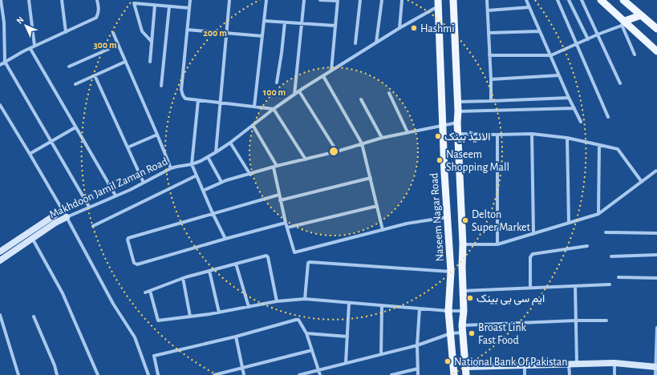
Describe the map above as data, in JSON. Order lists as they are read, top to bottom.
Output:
{
  "streets": {
    "main road": ["Naseem Nagar Road"],
    "street": ["Makhdoon Jamil Zaman Road"]
  },
  "crossings": [
    ["Makhdoon Jamil Zaman Road", "Naseem Nagar Road"]
  ],
  "places": [
    "Hashmi",
    "الائیڈ بینک",
    "Naseem Shopping Mall",
    "Delton Super Market",
    "ایم سی بی بینک",
    "Broast Link Fast Food",
    "National Bank Of Pakistan"
  ],
  "north": "top left",
  "rings": ["200 m", "300 m", "100 m"]
}
